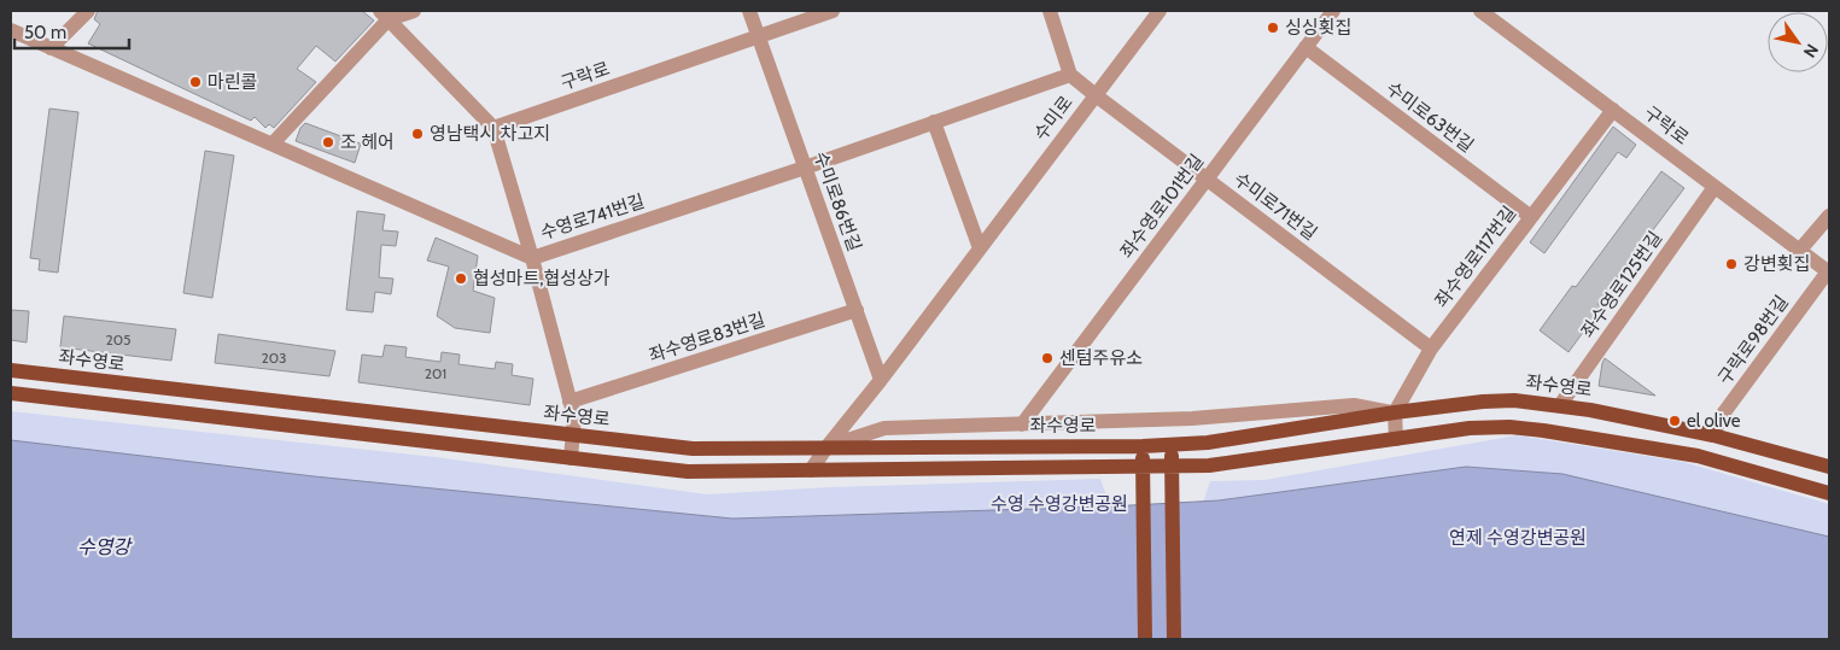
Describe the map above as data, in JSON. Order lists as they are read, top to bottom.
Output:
{
  "streets": {
    "main road": ["좌수영로"],
    "street": [
      "구락로",
      "수미로63번길",
      "수미로",
      "수미로86번길",
      "좌수영로101번길",
      "수미로71번길",
      "수영로741번길",
      "좌수영로117번길",
      "좌수영로125번길",
      "좌수영로83번길",
      "구락로98번길"
    ]
  },
  "crossings": [
    ["구락로", "수미로86번길"],
    ["구락로", "좌수영로117번길"],
    ["구락로", "좌수영로125번길"],
    ["구락로", "구락로98번길"],
    ["수미로63번길", "좌수영로101번길"],
    ["수미로63번길", "좌수영로117번길"],
    ["수미로", "수미로86번길"],
    ["수미로", "수미로71번길"],
    ["수미로", "좌수영로"],
    ["수미로86번길", "수영로741번길"],
    ["수미로86번길", "좌수영로83번길"],
    ["좌수영로101번길", "수미로71번길"],
    ["수미로71번길", "좌수영로117번길"],
    ["좌수영로117번길", "좌수영로"],
    ["좌수영로125번길", "좌수영로"],
    ["구락로98번길", "좌수영로"]
  ],
  "water": ["수영강"],
  "parks": ["수영 수영강변공원", "연제 수영강변공원"],
  "places": [
    "싱싱횟집",
    "마린콜",
    "영남택시 차고지",
    "조 헤어",
    "강변횟집",
    "협성마트,협성상가",
    "센텀주유소",
    "el olive"
  ],
  "house_numbers": ["205", "203", "201"],
  "scale_bar": "50 m",
  "north": "bottom right"
}
